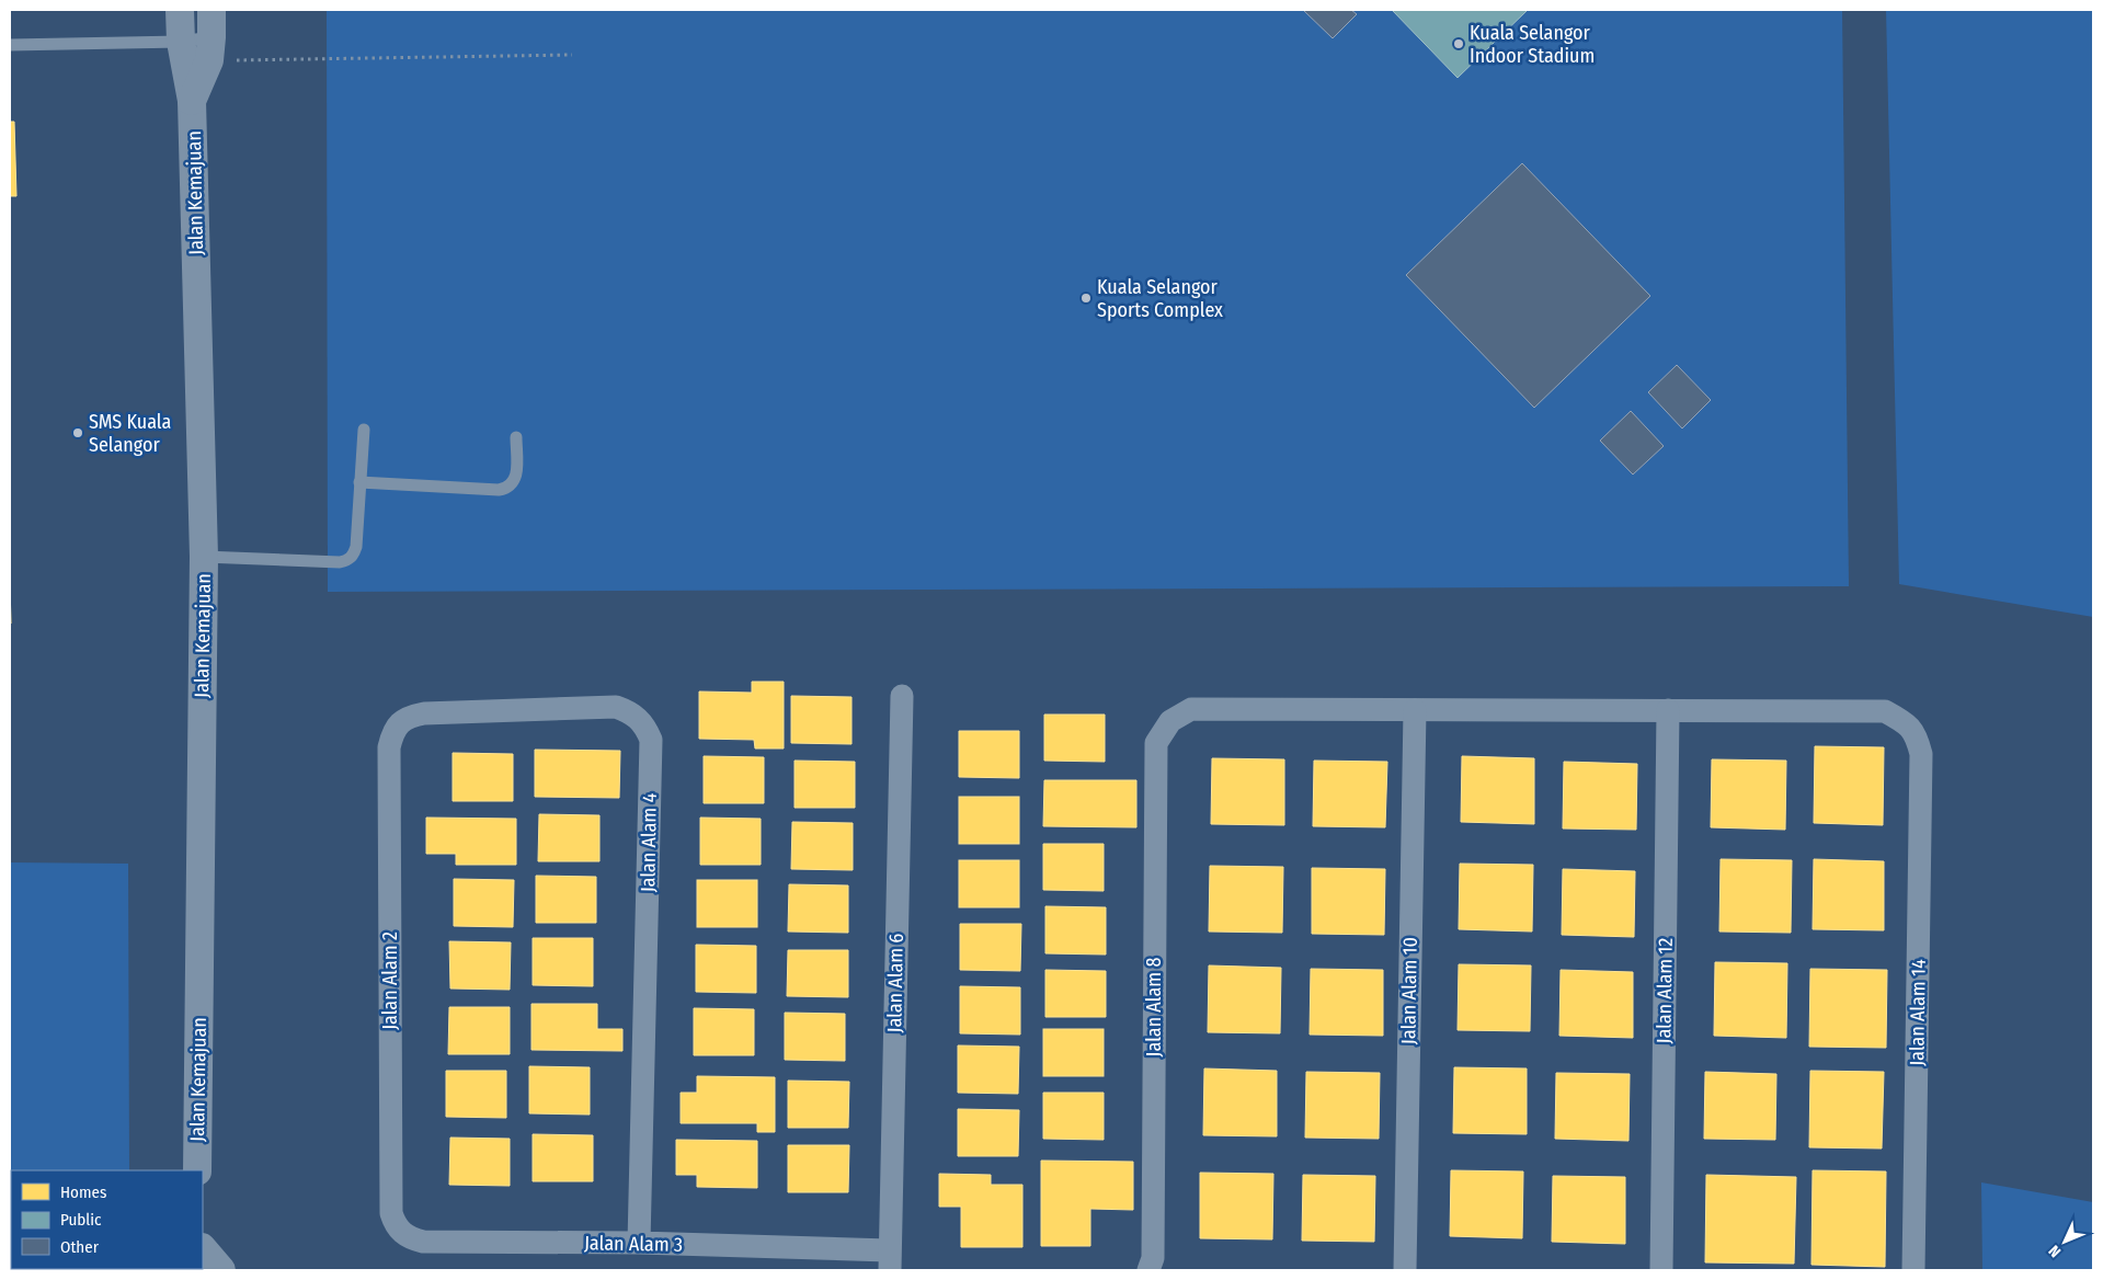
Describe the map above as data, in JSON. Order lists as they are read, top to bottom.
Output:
{
  "streets": {
    "street": [
      "Jalan Kemajuan",
      "Jalan Alam 4",
      "Jalan Alam 2",
      "Jalan Alam 6",
      "Jalan Alam 10",
      "Jalan Alam 12",
      "Jalan Alam 8",
      "Jalan Alam 14",
      "Jalan Alam 3"
    ]
  },
  "crossings": [
    ["Jalan Alam 4", "Jalan Alam 2"],
    ["Jalan Alam 4", "Jalan Alam 3"],
    ["Jalan Alam 2", "Jalan Alam 3"],
    ["Jalan Alam 6", "Jalan Alam 3"],
    ["Jalan Alam 10", "Jalan Alam 8"],
    ["Jalan Alam 12", "Jalan Alam 14"]
  ],
  "places": ["Kuala Selangor Indoor Stadium", "Kuala Selangor Sports Complex", "SMS Kuala Selangor"],
  "legend": ["Homes", "Public", "Other"],
  "north": "bottom left"
}
